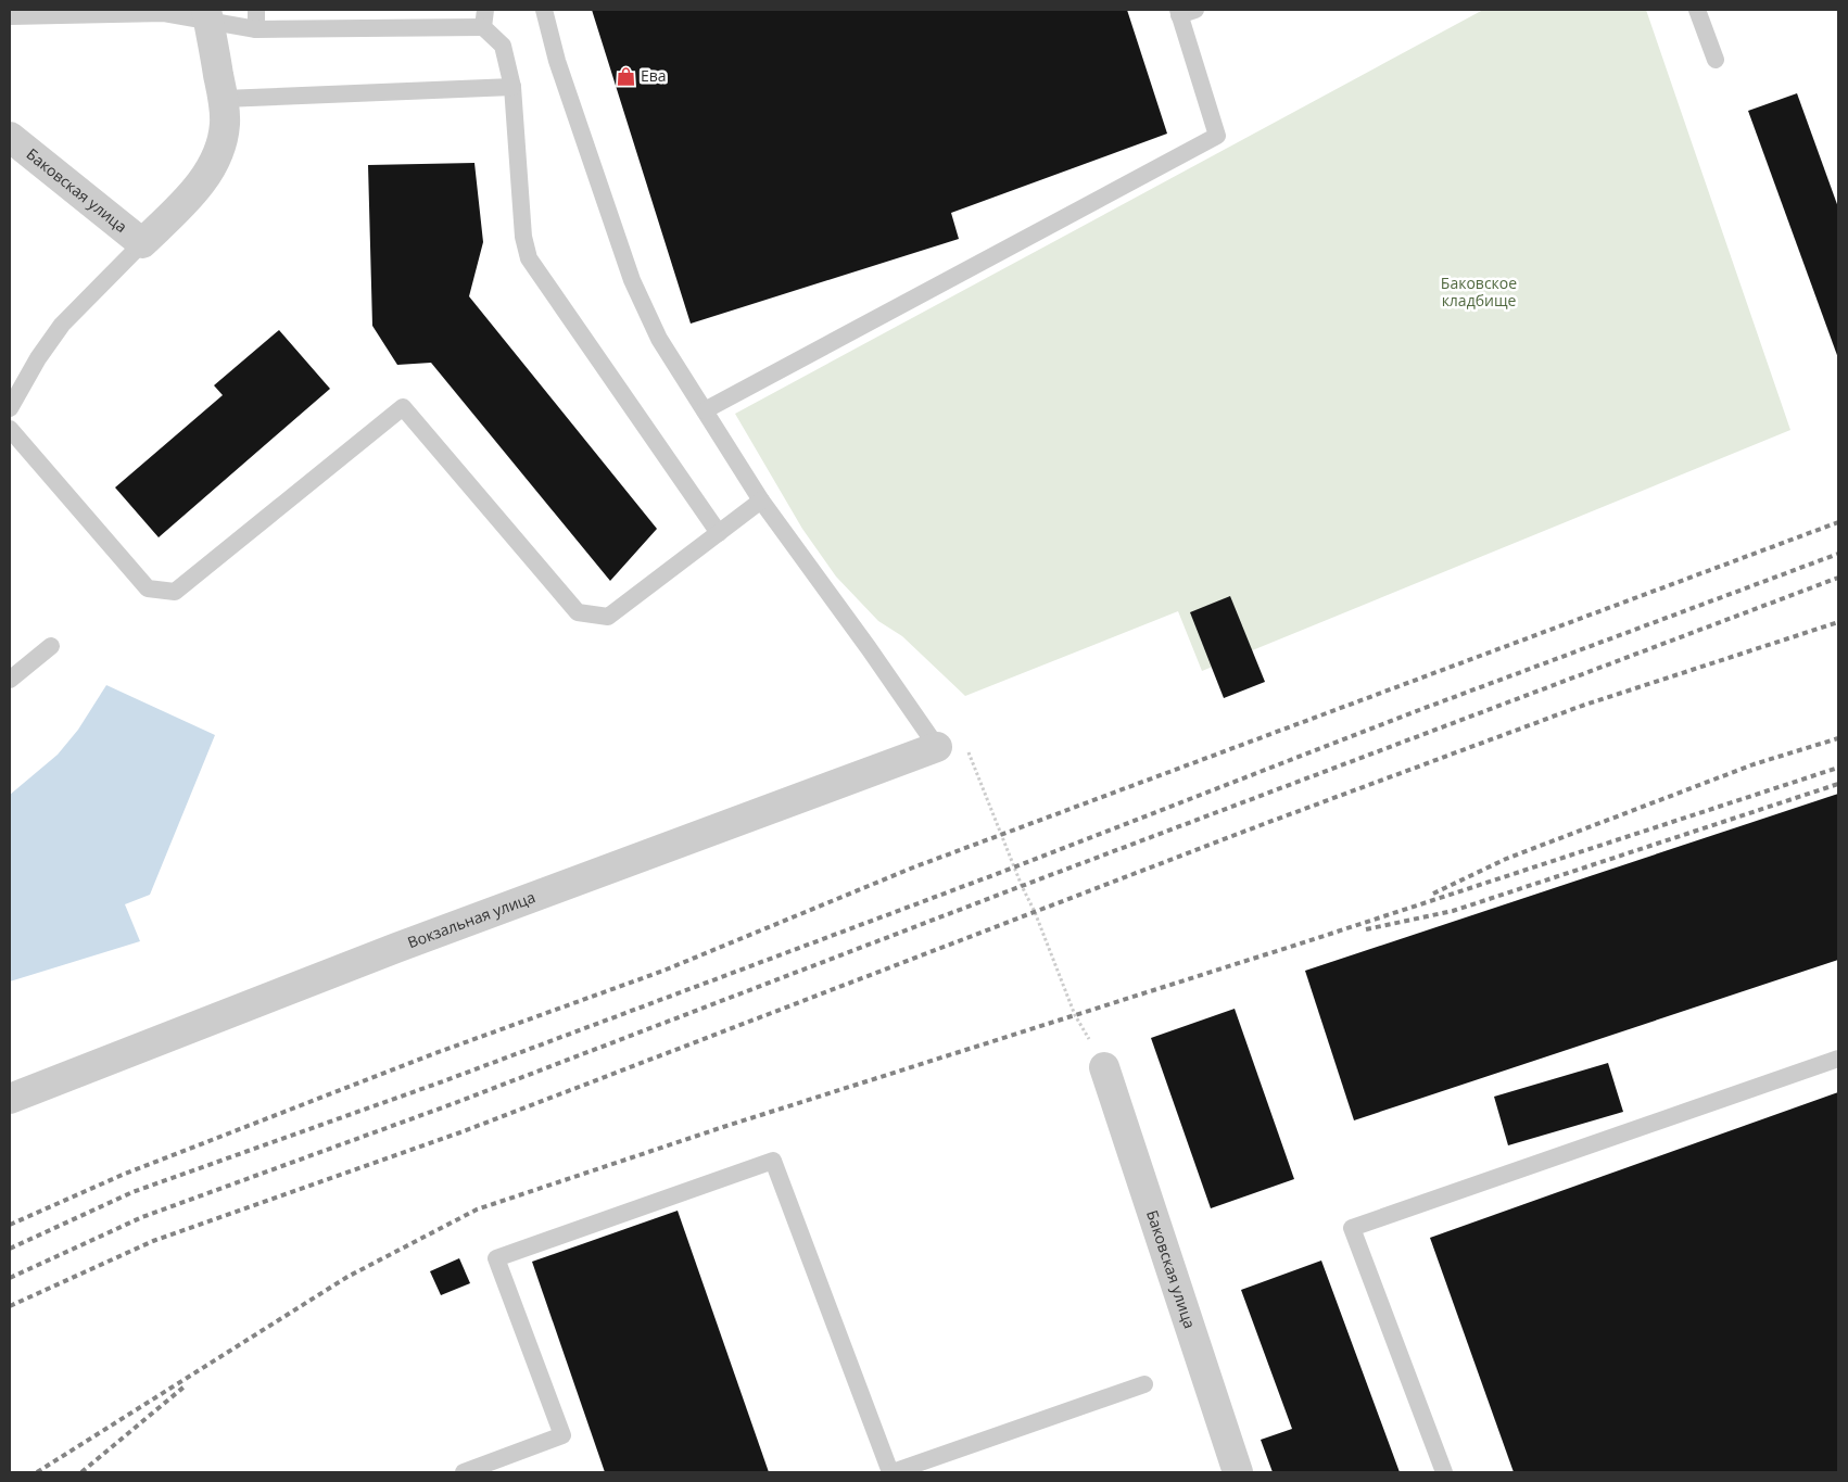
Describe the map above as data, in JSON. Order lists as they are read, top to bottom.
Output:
{
  "streets": {
    "street": ["Баковская улица", "Вокзальная улица"]
  },
  "parks": ["Баковское кладбище"],
  "places": {
    "shop": ["Ева"]
  }
}
